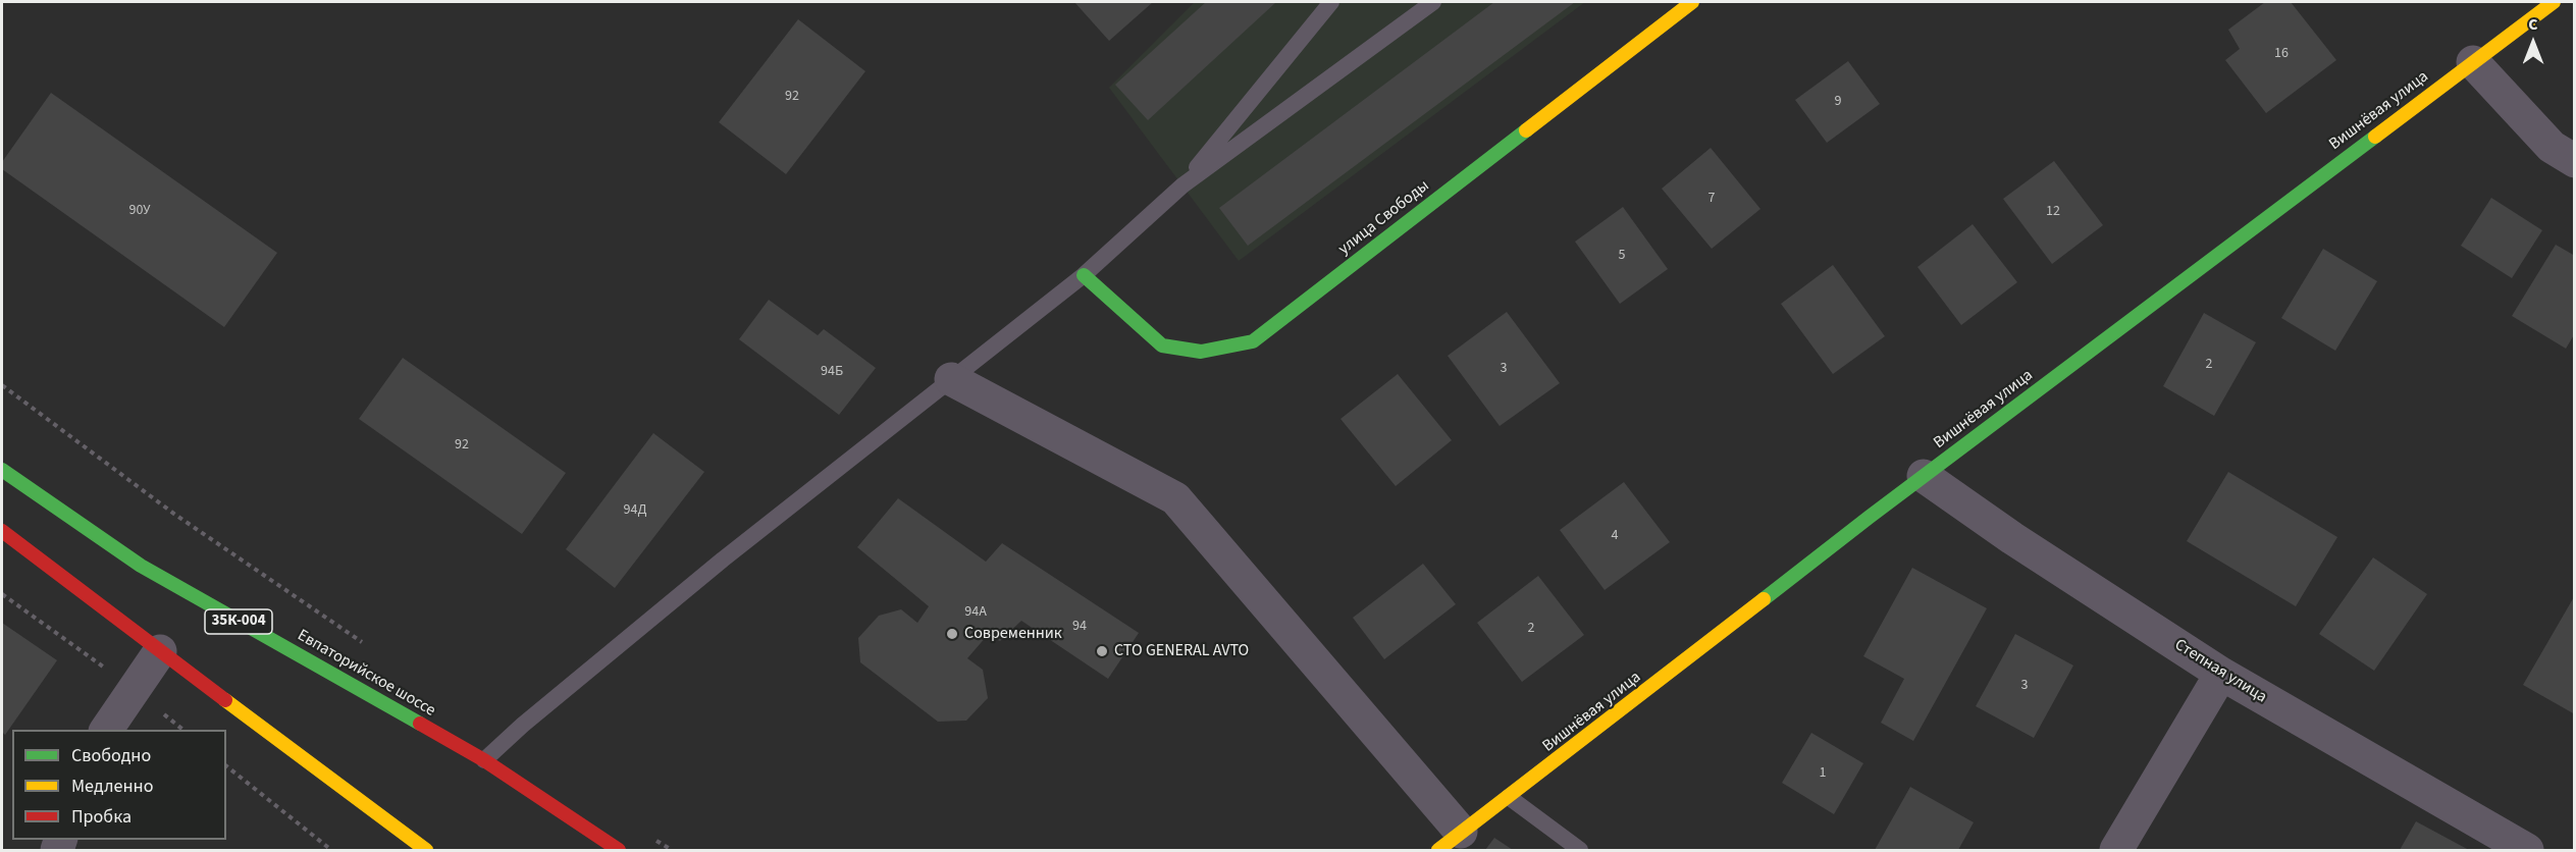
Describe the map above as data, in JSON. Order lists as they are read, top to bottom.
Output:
{
  "streets": {
    "street": [
      "Вишнёвая улица",
      "улица Свободы",
      "35К-004",
      "Степная улица",
      "Евпаторийское шоссе"
    ]
  },
  "crossings": [
    ["Вишнёвая улица", "Степная улица"]
  ],
  "places": ["Современник", "СТО GENERAL AVTO"],
  "house_numbers": [
    "16",
    "92",
    "9",
    "7",
    "90У",
    "12",
    "5",
    "2",
    "3",
    "94Б",
    "92",
    "94Д",
    "4",
    "94А",
    "94",
    "2",
    "3",
    "1"
  ],
  "legend": ["Свободно", "Медленно", "Пробка"],
  "north": "top"
}
